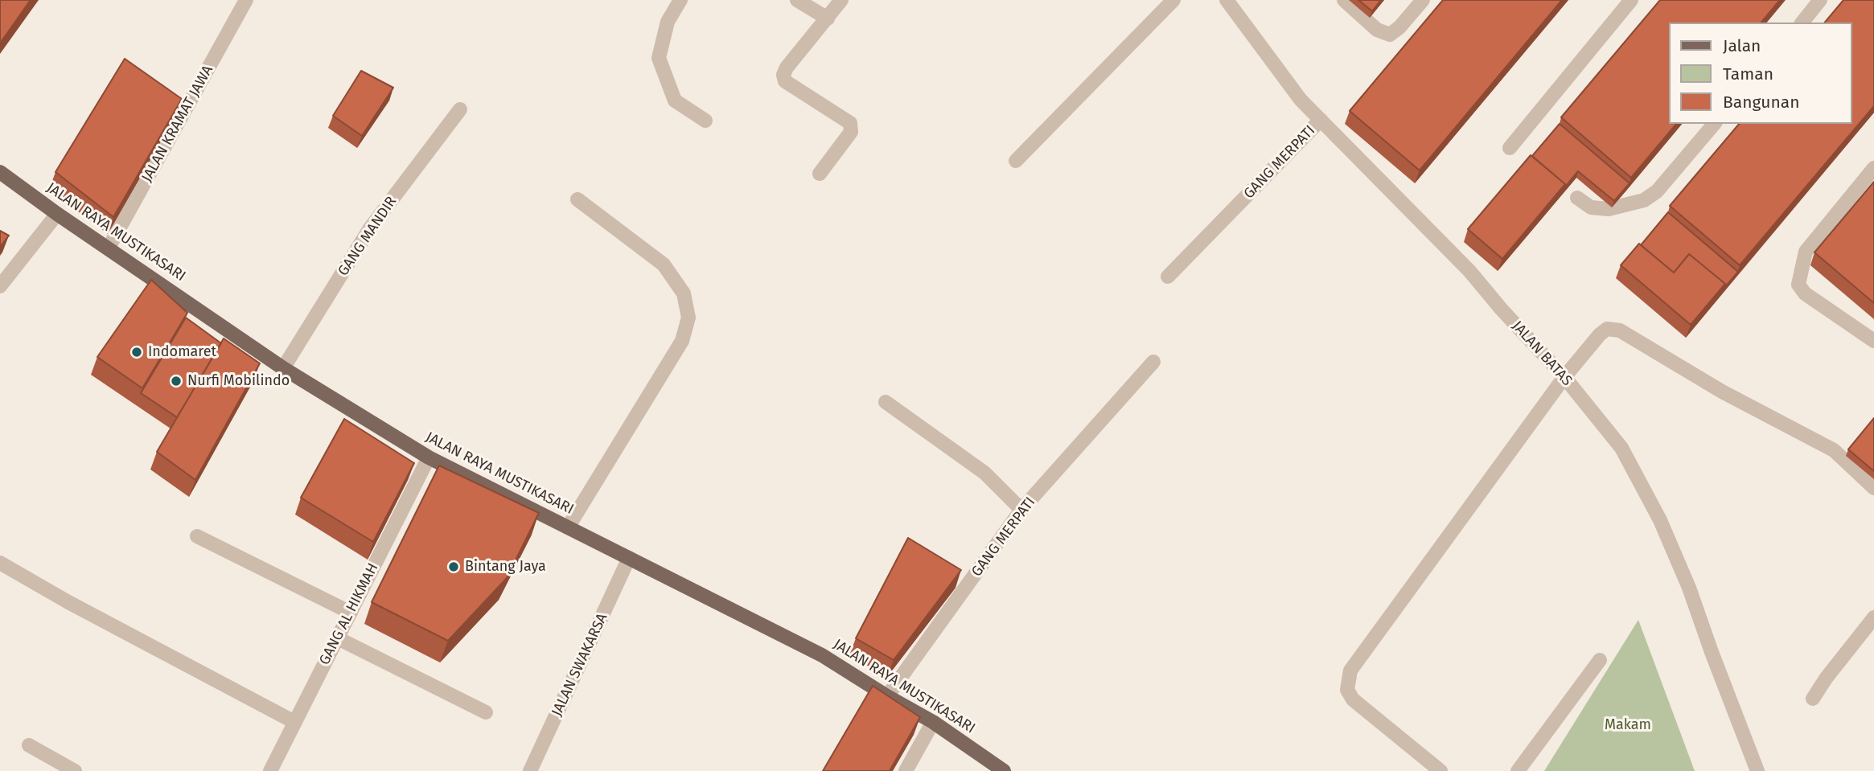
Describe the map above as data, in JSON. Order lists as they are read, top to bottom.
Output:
{
  "streets": {
    "main road": ["JALAN RAYA MUSTIKASARI"],
    "street": [
      "JALAN KRAMAT JAWA",
      "GANG MERPATI",
      "GANG MANDIR",
      "JALAN BATAS",
      "GANG AL HIKMAH",
      "JALAN SWAKARSA"
    ]
  },
  "crossings": [
    ["JALAN KRAMAT JAWA", "JALAN RAYA MUSTIKASARI"],
    ["GANG MERPATI", "JALAN RAYA MUSTIKASARI"],
    ["GANG MERPATI", "JALAN BATAS"],
    ["JALAN RAYA MUSTIKASARI", "GANG MANDIR"],
    ["JALAN RAYA MUSTIKASARI", "GANG AL HIKMAH"],
    ["JALAN RAYA MUSTIKASARI", "JALAN SWAKARSA"]
  ],
  "parks": ["Makam"],
  "places": ["Indomaret", "Nurfi Mobilindo", "Bintang Jaya"],
  "legend": ["Jalan", "Taman", "Bangunan"]
}
